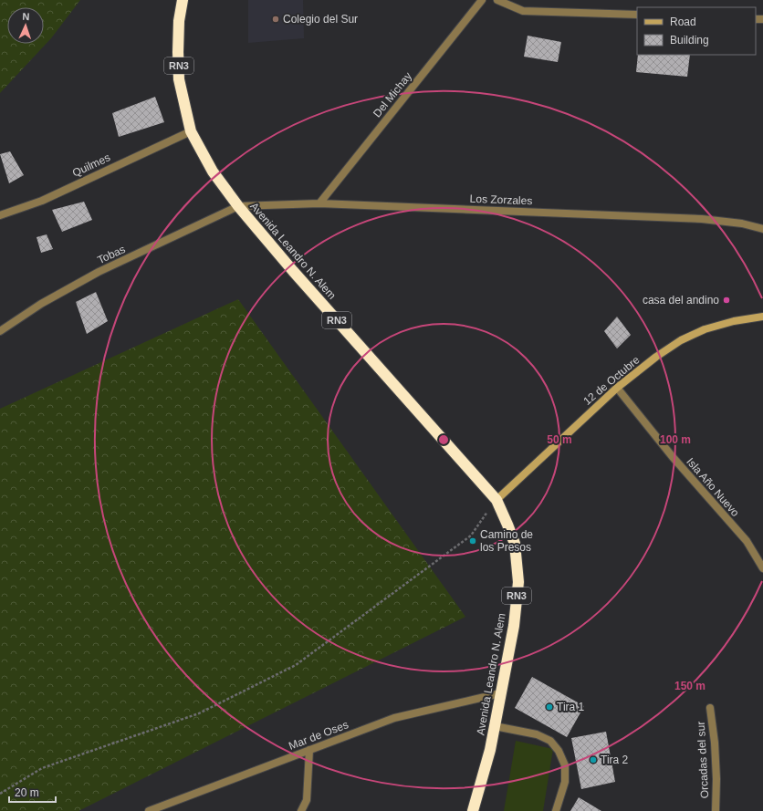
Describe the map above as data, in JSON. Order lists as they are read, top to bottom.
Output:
{
  "streets": {
    "highway": ["RN3", "Avenida Leandro N. Alem"],
    "main road": ["12 de Octubre"],
    "street": [
      "Del Michay",
      "Quilmes",
      "Los Zorzales",
      "Tobas",
      "Isla Año Nuevo",
      "Mar de Oses",
      "Orcadas del sur"
    ]
  },
  "crossings": [
    ["Del Michay", "Los Zorzales"],
    ["Quilmes", "Avenida Leandro N. Alem"],
    ["Los Zorzales", "Avenida Leandro N. Alem"],
    ["Los Zorzales", "Tobas"],
    ["Avenida Leandro N. Alem", "Tobas"],
    ["Avenida Leandro N. Alem", "12 de Octubre"],
    ["Avenida Leandro N. Alem", "Mar de Oses"],
    ["12 de Octubre", "Isla Año Nuevo"]
  ],
  "places": [
    "Colegio del Sur",
    "casa del andino",
    "Camino de los Presos",
    "Tira 1",
    "Tira 2"
  ],
  "legend": ["Road", "Building"],
  "scale_bar": "20 m",
  "north": "top",
  "rings": ["50 m", "100 m", "150 m"]
}
